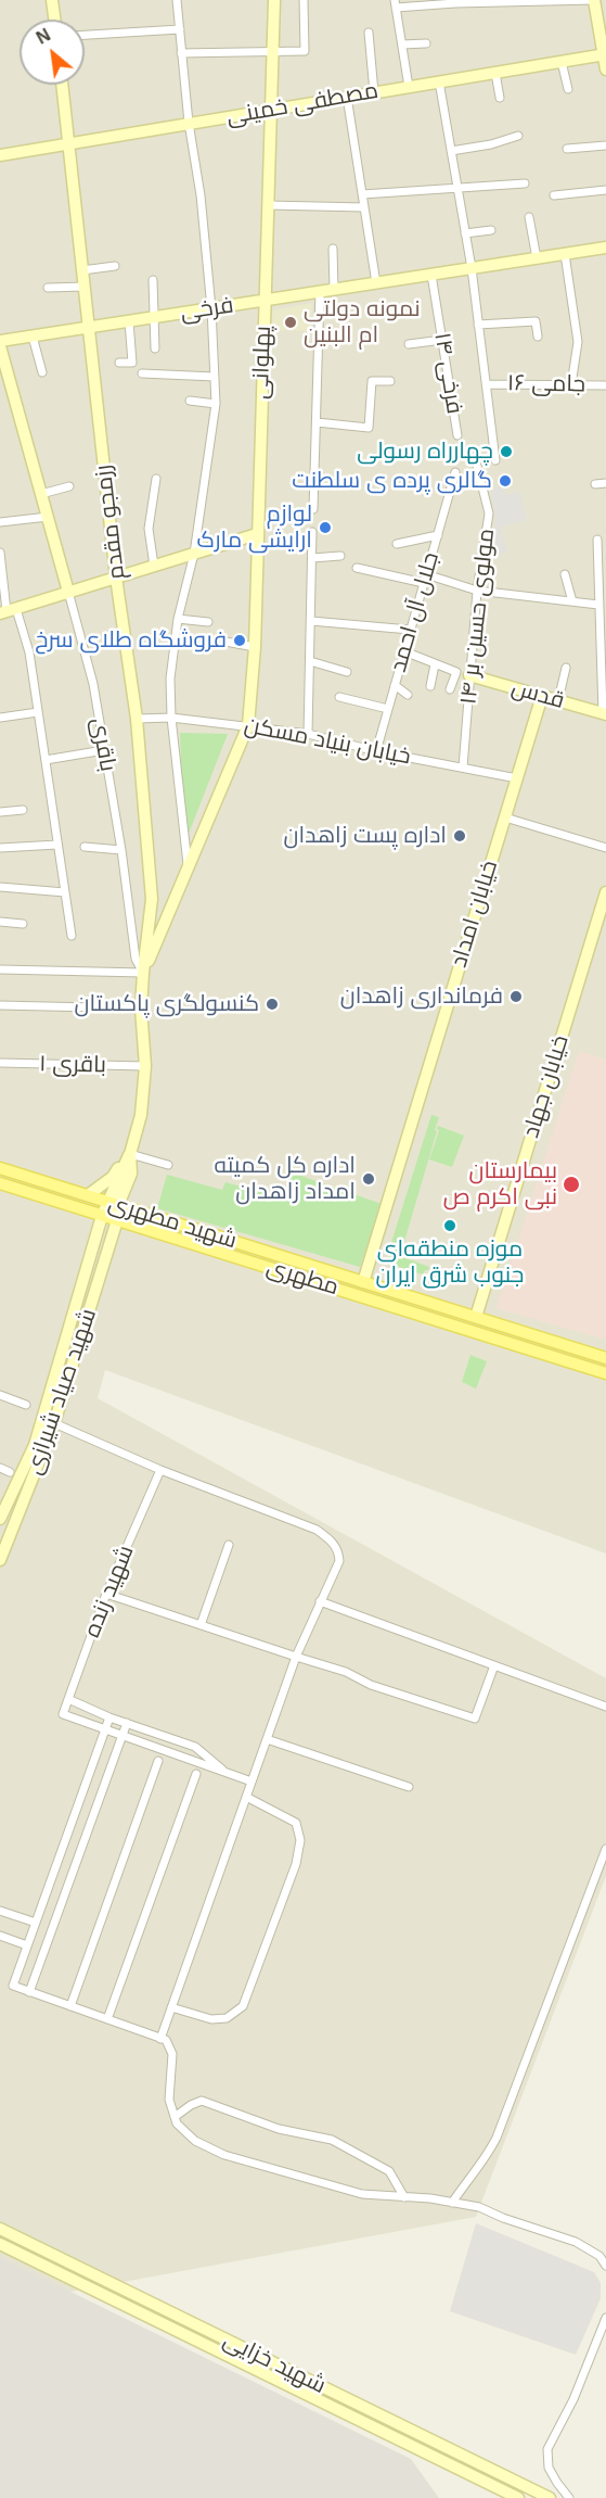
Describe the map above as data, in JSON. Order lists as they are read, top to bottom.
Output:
{
  "streets": {
    "main road": ["شهید مطهری", "مطهری"],
    "street": [
      "مصطفی خمینی",
      "فرخی",
      "پهلوانی",
      "فرخی ۱۴",
      "جامی ۱۶",
      "رزمجو مقدم",
      "جلال آل احمد",
      "مولوی حسین بر ۱۴",
      "قدس",
      "خیابان بنیاد مسکن",
      "باقری",
      "خیابان امداد",
      "باقری ۱",
      "خیابان جهاد",
      "شهید صیاد شیرازی",
      "شهید زنده",
      "شهید خزایی"
    ]
  },
  "crossings": [
    ["مصطفی خمینی", "پهلوانی"],
    ["مصطفی خمینی", "رزمجو مقدم"],
    ["فرخی", "پهلوانی"],
    ["فرخی", "فرخی ۱۴"],
    ["فرخی", "رزمجو مقدم"],
    ["پهلوانی", "رزمجو مقدم"],
    ["پهلوانی", "خیابان بنیاد مسکن"],
    ["پهلوانی", "باقری"],
    ["رزمجو مقدم", "خیابان بنیاد مسکن"],
    ["رزمجو مقدم", "باقری"],
    ["جلال آل احمد", "خیابان بنیاد مسکن"],
    ["مولوی حسین بر ۱۴", "قدس"],
    ["مولوی حسین بر ۱۴", "خیابان بنیاد مسکن"],
    ["قدس", "خیابان امداد"],
    ["خیابان بنیاد مسکن", "خیابان امداد"],
    ["باقری", "باقری ۱"],
    ["باقری", "شهید صیاد شیرازی"],
    ["خیابان امداد", "شهید مطهری"],
    ["خیابان جهاد", "شهید مطهری"],
    ["شهید مطهری", "شهید صیاد شیرازی"],
    ["مطهری", "شهید صیاد شیرازی"]
  ],
  "places": [
    "نمونه دولتی ام البنین",
    "چهارراه رسولی",
    "گالری پرده ی سلطنت",
    "لوازم ارایشی مارک",
    "فروشگاه طلای سرخ",
    "اداره پست زاهدان",
    "فرمانداری زاهدان",
    "کنسولگری پاکستان",
    "اداره کل کمیته امداد زاهدان",
    "بیمارستان نبی اکرم ص",
    "موزه منطقه‌ای جنوب شرق ایران"
  ],
  "north": "top left"
}
